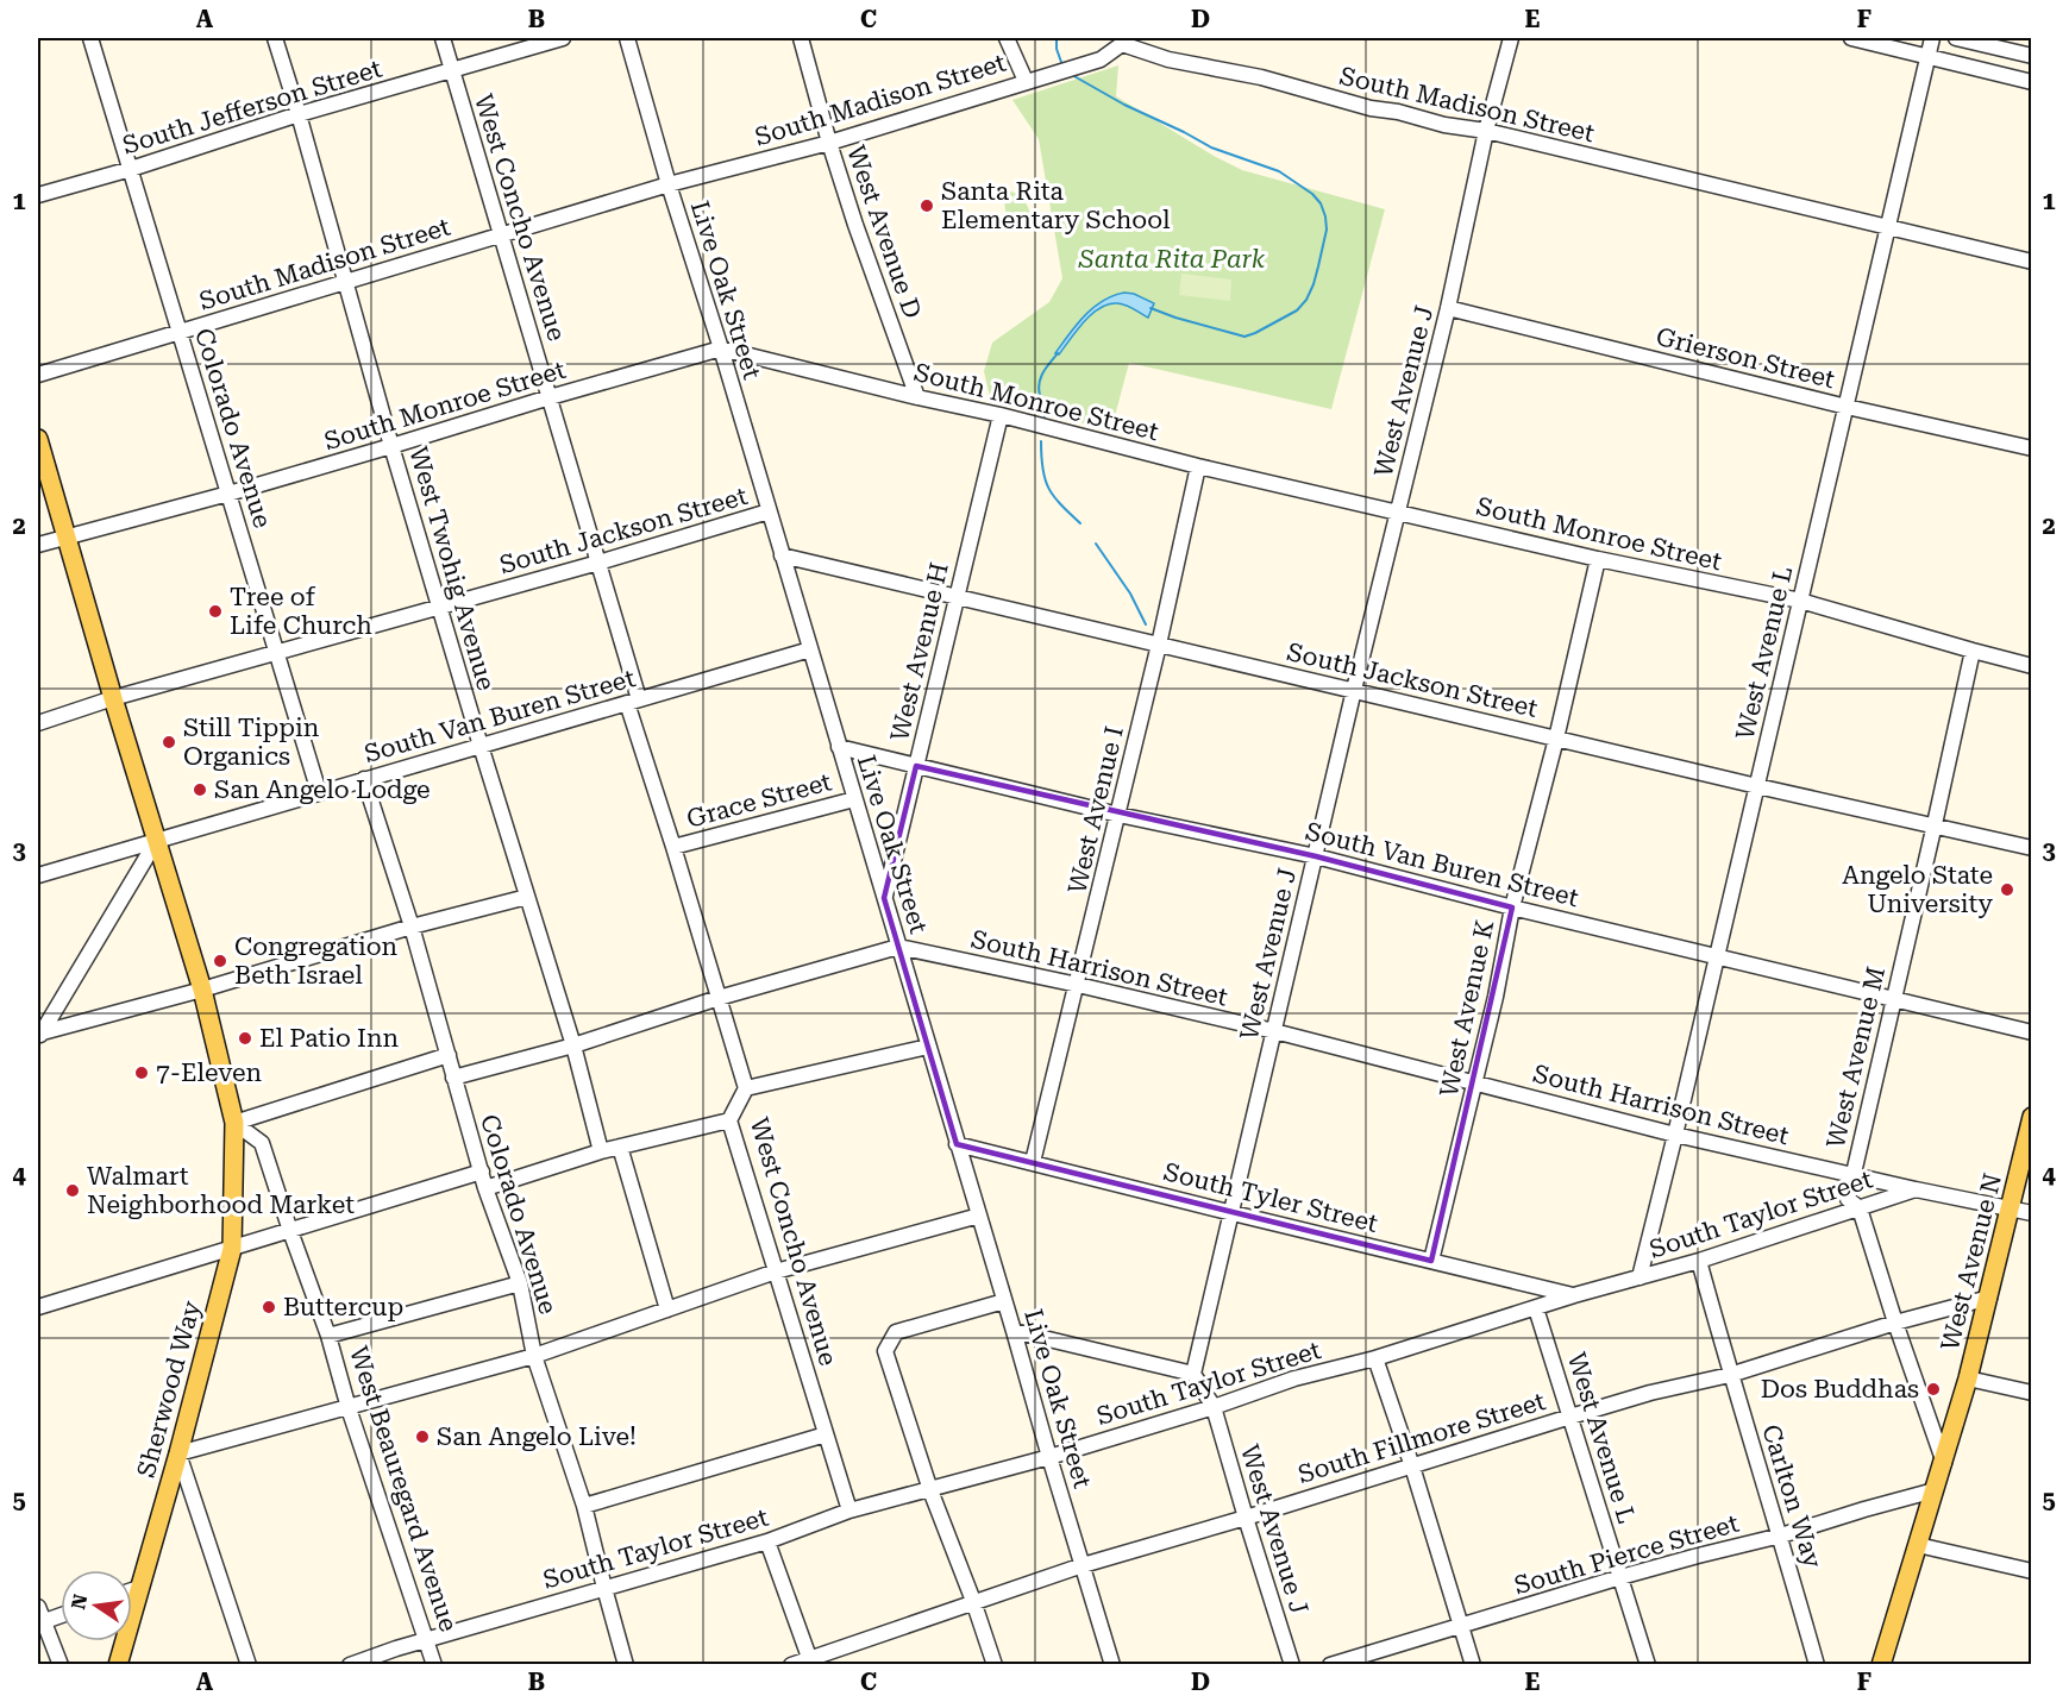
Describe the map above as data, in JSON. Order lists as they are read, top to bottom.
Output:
{
  "streets": {
    "main road": ["West Avenue N", "Sherwood Way"],
    "street": [
      "South Madison Street",
      "South Jefferson Street",
      "West Concho Avenue",
      "West Avenue D",
      "Live Oak Street",
      "Grierson Street",
      "West Avenue J",
      "South Monroe Street",
      "Colorado Avenue",
      "South Jackson Street",
      "West Twohig Avenue",
      "West Avenue H",
      "West Avenue L",
      "South Van Buren Street",
      "Grace Street",
      "West Avenue I",
      "South Harrison Street",
      "West Avenue K",
      "West Avenue M",
      "South Tyler Street",
      "South Taylor Street",
      "South Fillmore Street",
      "West Beauregard Avenue",
      "Carlton Way",
      "South Pierce Street"
    ]
  },
  "crossings": [
    ["South Madison Street", "West Concho Avenue"],
    ["South Madison Street", "West Avenue D"],
    ["South Madison Street", "Live Oak Street"],
    ["South Madison Street", "West Avenue J"],
    ["South Madison Street", "Colorado Avenue"],
    ["South Madison Street", "West Twohig Avenue"],
    ["South Madison Street", "West Avenue L"],
    ["South Jefferson Street", "West Concho Avenue"],
    ["South Jefferson Street", "Colorado Avenue"],
    ["South Jefferson Street", "West Twohig Avenue"],
    ["West Concho Avenue", "South Monroe Street"],
    ["West Concho Avenue", "South Jackson Street"],
    ["West Concho Avenue", "South Van Buren Street"],
    ["West Concho Avenue", "Grace Street"],
    ["West Concho Avenue", "South Harrison Street"],
    ["West Concho Avenue", "South Taylor Street"],
    ["West Avenue D", "South Monroe Street"],
    ["Live Oak Street", "South Monroe Street"],
    ["Live Oak Street", "South Jackson Street"],
    ["Live Oak Street", "West Avenue H"],
    ["Live Oak Street", "South Van Buren Street"],
    ["Live Oak Street", "Grace Street"],
    ["Live Oak Street", "South Harrison Street"],
    ["Live Oak Street", "South Tyler Street"],
    ["Live Oak Street", "South Taylor Street"],
    ["Live Oak Street", "South Fillmore Street"],
    ["Grierson Street", "West Avenue J"],
    ["Grierson Street", "West Avenue L"],
    ["West Avenue J", "South Monroe Street"],
    ["West Avenue J", "South Jackson Street"],
    ["West Avenue J", "South Van Buren Street"],
    ["West Avenue J", "South Harrison Street"],
    ["West Avenue J", "South Tyler Street"],
    ["West Avenue J", "South Taylor Street"],
    ["West Avenue J", "South Fillmore Street"],
    ["South Monroe Street", "Colorado Avenue"],
    ["South Monroe Street", "West Twohig Avenue"],
    ["South Monroe Street", "West Avenue H"],
    ["South Monroe Street", "West Avenue L"],
    ["South Monroe Street", "West Avenue I"],
    ["South Monroe Street", "West Avenue K"],
    ["South Monroe Street", "West Avenue M"],
    ["Colorado Avenue", "South Jackson Street"],
    ["Colorado Avenue", "South Van Buren Street"],
    ["Colorado Avenue", "South Harrison Street"],
    ["Colorado Avenue", "South Taylor Street"],
    ["South Jackson Street", "West Twohig Avenue"],
    ["South Jackson Street", "West Avenue H"],
    ["South Jackson Street", "West Avenue L"],
    ["South Jackson Street", "West Avenue I"],
    ["South Jackson Street", "West Avenue K"],
    ["South Jackson Street", "West Avenue M"],
    ["West Twohig Avenue", "South Van Buren Street"],
    ["West Twohig Avenue", "South Harrison Street"],
    ["West Avenue H", "South Van Buren Street"],
    ["West Avenue L", "South Van Buren Street"],
    ["West Avenue L", "South Harrison Street"],
    ["West Avenue L", "South Taylor Street"],
    ["West Avenue L", "South Fillmore Street"],
    ["West Avenue L", "South Pierce Street"],
    ["South Van Buren Street", "West Avenue I"],
    ["South Van Buren Street", "West Avenue K"],
    ["South Van Buren Street", "West Avenue M"],
    ["West Avenue I", "South Harrison Street"],
    ["West Avenue I", "South Tyler Street"],
    ["South Harrison Street", "West Avenue K"],
    ["South Harrison Street", "West Avenue M"],
    ["South Harrison Street", "South Taylor Street"],
    ["South Harrison Street", "West Avenue N"],
    ["West Avenue K", "South Tyler Street"],
    ["West Avenue M", "South Taylor Street"],
    ["West Avenue M", "West Avenue N"],
    ["West Avenue M", "South Fillmore Street"],
    ["South Tyler Street", "South Taylor Street"],
    ["South Taylor Street", "West Beauregard Avenue"],
    ["South Taylor Street", "Carlton Way"],
    ["West Avenue N", "South Fillmore Street"],
    ["West Avenue N", "South Pierce Street"],
    ["Sherwood Way", "West Beauregard Avenue"],
    ["South Fillmore Street", "Carlton Way"],
    ["Carlton Way", "South Pierce Street"]
  ],
  "parks": ["Santa Rita Park"],
  "places": [
    "Santa Rita Elementary School",
    "Tree of Life Church",
    "Still Tippin Organics",
    "San Angelo Lodge",
    "Angelo State University",
    "Congregation Beth Israel",
    "El Patio Inn",
    "7-Eleven",
    "Walmart Neighborhood Market",
    "Buttercup",
    "Dos Buddhas",
    "San Angelo Live!"
  ],
  "north": "left",
  "grid": {
    "columns": [
      "A",
      "B",
      "C",
      "D",
      "E",
      "F"
    ],
    "rows": [
      "1",
      "2",
      "3",
      "4",
      "5"
    ]
  }
}
